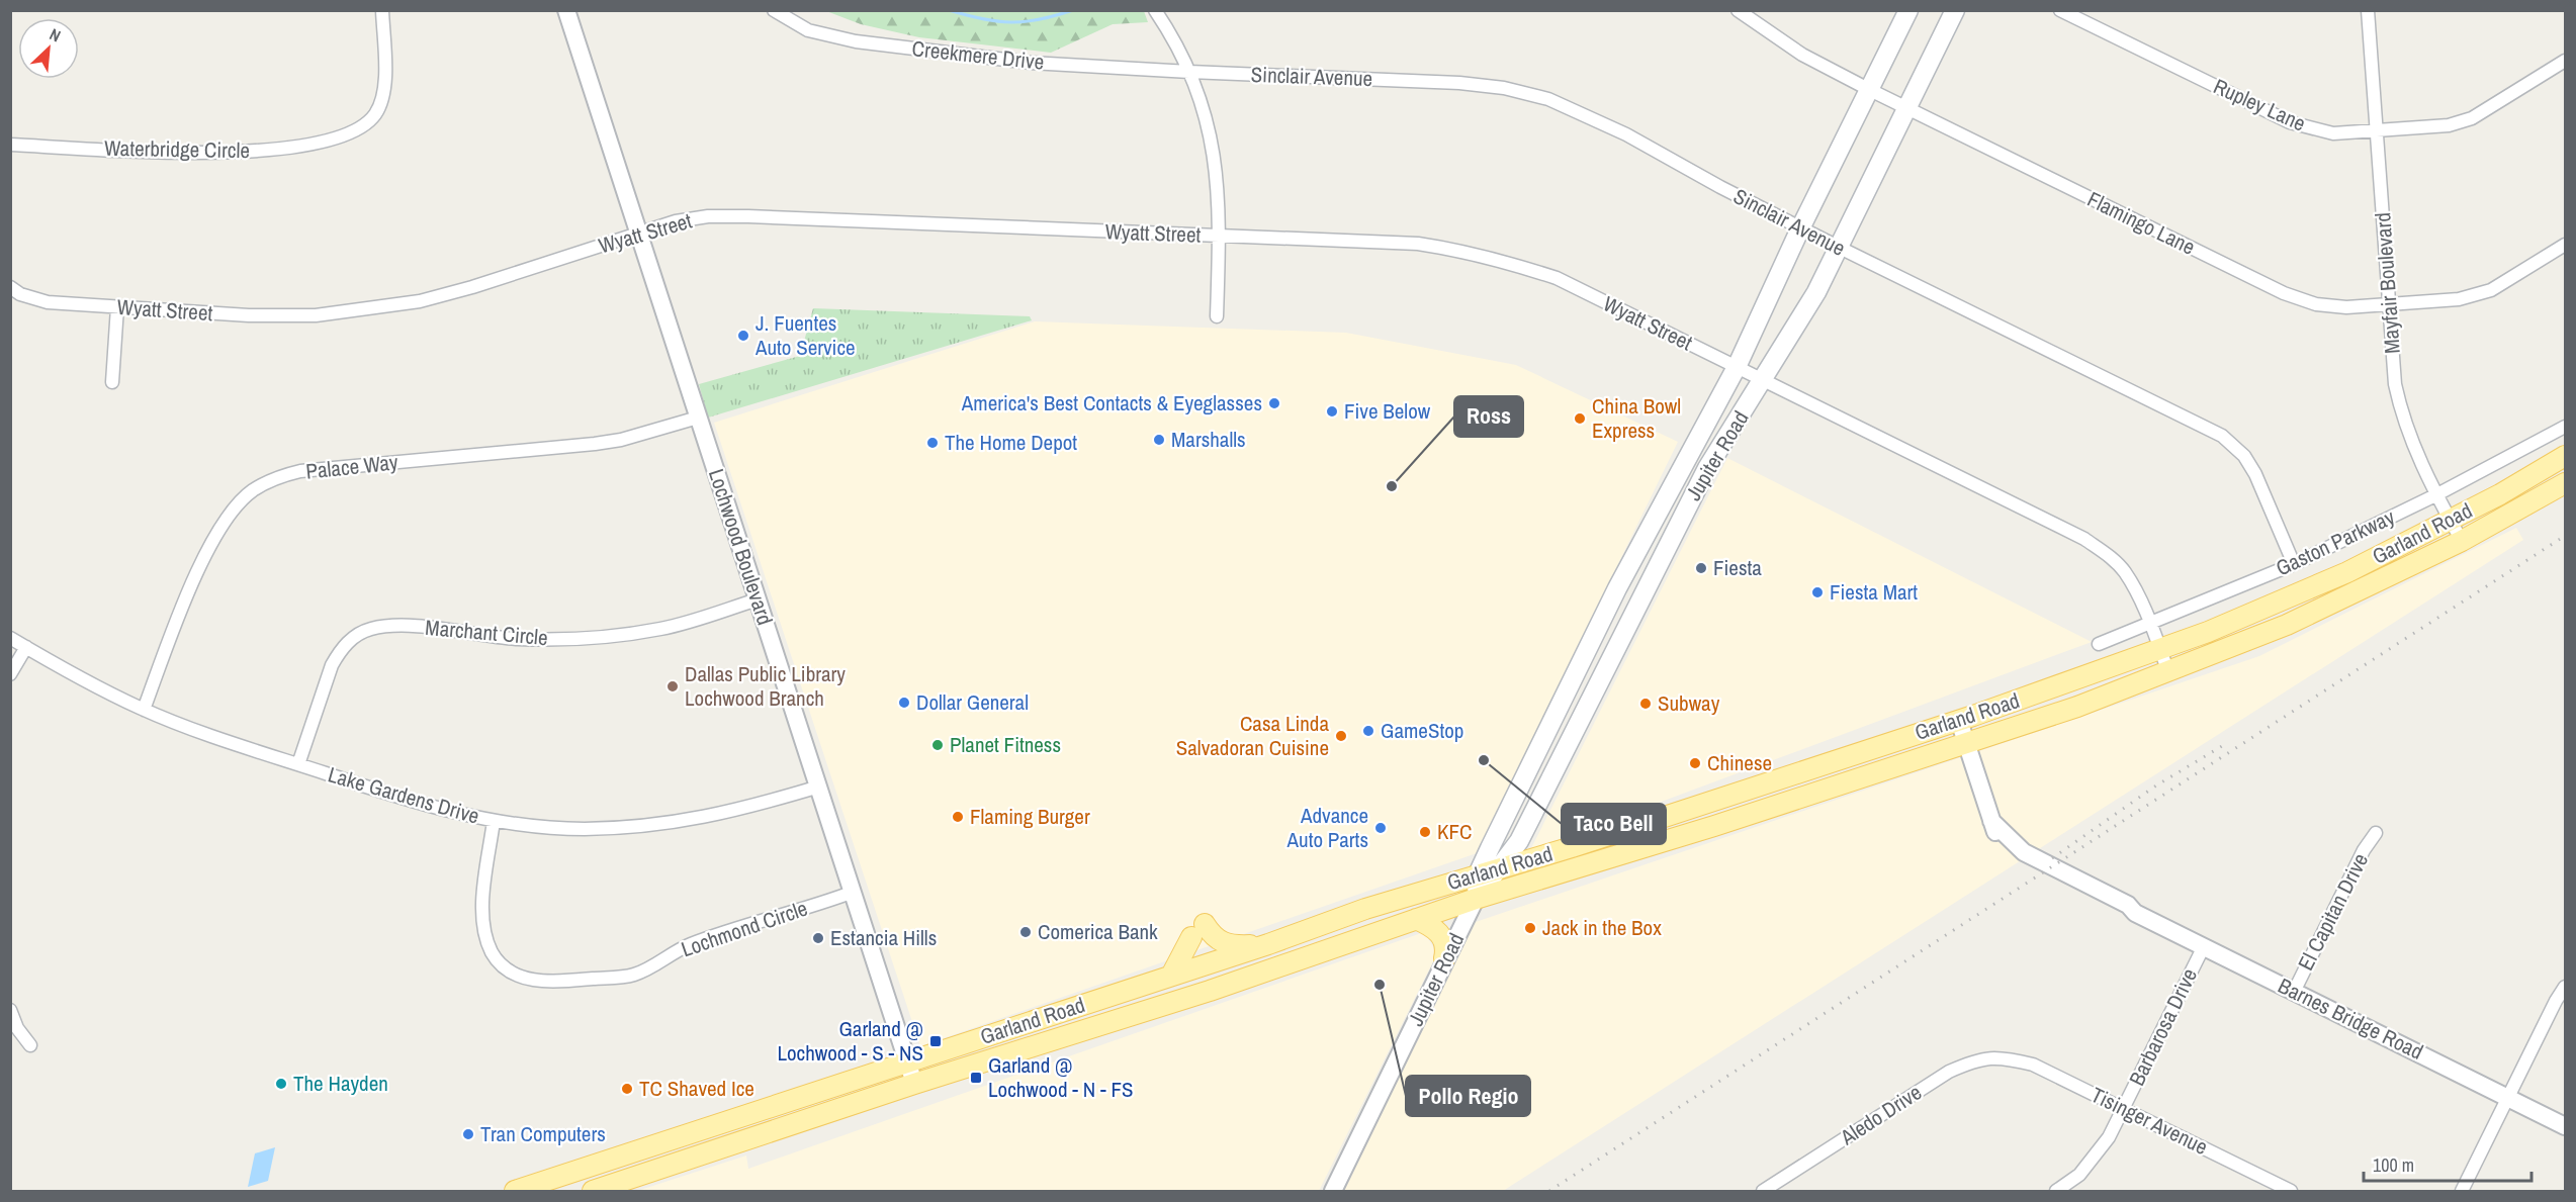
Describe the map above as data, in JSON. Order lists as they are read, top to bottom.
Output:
{
  "streets": {
    "main road": ["Jupiter Road", "Garland Road"],
    "street": [
      "Creekmere Drive",
      "Sinclair Avenue",
      "Rupley Lane",
      "Waterbridge Circle",
      "Flamingo Lane",
      "Wyatt Street",
      "Mayfair Boulevard",
      "Palace Way",
      "Gaston Parkway",
      "Lochwood Boulevard",
      "Marchant Circle",
      "Lake Gardens Drive",
      "El Capitan Drive",
      "Lochmond Circle",
      "Barnes Bridge Road",
      "Barbarosa Drive",
      "Aledo Drive",
      "Tisinger Avenue"
    ]
  },
  "crossings": [
    ["Creekmere Drive", "Sinclair Avenue"],
    ["Sinclair Avenue", "Jupiter Road"],
    ["Sinclair Avenue", "Gaston Parkway"],
    ["Rupley Lane", "Mayfair Boulevard"],
    ["Flamingo Lane", "Mayfair Boulevard"],
    ["Flamingo Lane", "Jupiter Road"],
    ["Wyatt Street", "Jupiter Road"],
    ["Wyatt Street", "Garland Road"],
    ["Wyatt Street", "Gaston Parkway"],
    ["Wyatt Street", "Lochwood Boulevard"],
    ["Mayfair Boulevard", "Garland Road"],
    ["Mayfair Boulevard", "Gaston Parkway"],
    ["Jupiter Road", "Garland Road"],
    ["Palace Way", "Lochwood Boulevard"],
    ["Palace Way", "Lake Gardens Drive"],
    ["Garland Road", "Lochwood Boulevard"],
    ["Garland Road", "Barnes Bridge Road"],
    ["Lochwood Boulevard", "Marchant Circle"],
    ["Lochwood Boulevard", "Lake Gardens Drive"],
    ["Lochwood Boulevard", "Lochmond Circle"],
    ["Marchant Circle", "Lake Gardens Drive"],
    ["Lake Gardens Drive", "Lochmond Circle"],
    ["El Capitan Drive", "Barnes Bridge Road"],
    ["Barnes Bridge Road", "Barbarosa Drive"],
    ["Barbarosa Drive", "Tisinger Avenue"],
    ["Aledo Drive", "Tisinger Avenue"]
  ],
  "places": {
    "other": [
      "J. Fuentes Auto Service",
      "America's Best Contacts & Eyeglasses",
      "Five Below",
      "China Bowl Express",
      "Marshalls",
      "The Home Depot",
      "Ross",
      "Fiesta",
      "Fiesta Mart",
      "Dallas Public Library Lochwood Branch",
      "Dollar General",
      "Subway",
      "GameStop",
      "Casa Linda Salvadoran Cuisine",
      "Planet Fitness",
      "Taco Bell",
      "Chinese",
      "Flaming Burger",
      "Advance Auto Parts",
      "KFC",
      "Jack in the Box",
      "Comerica Bank",
      "Estancia Hills",
      "Pollo Regio",
      "The Hayden",
      "TC Shaved Ice",
      "Tran Computers"
    ],
    "transit": ["Garland @ Lochwood - S - NS", "Garland @ Lochwood - N - FS"]
  },
  "scale_bar": "100 m",
  "north": "top right"
}
